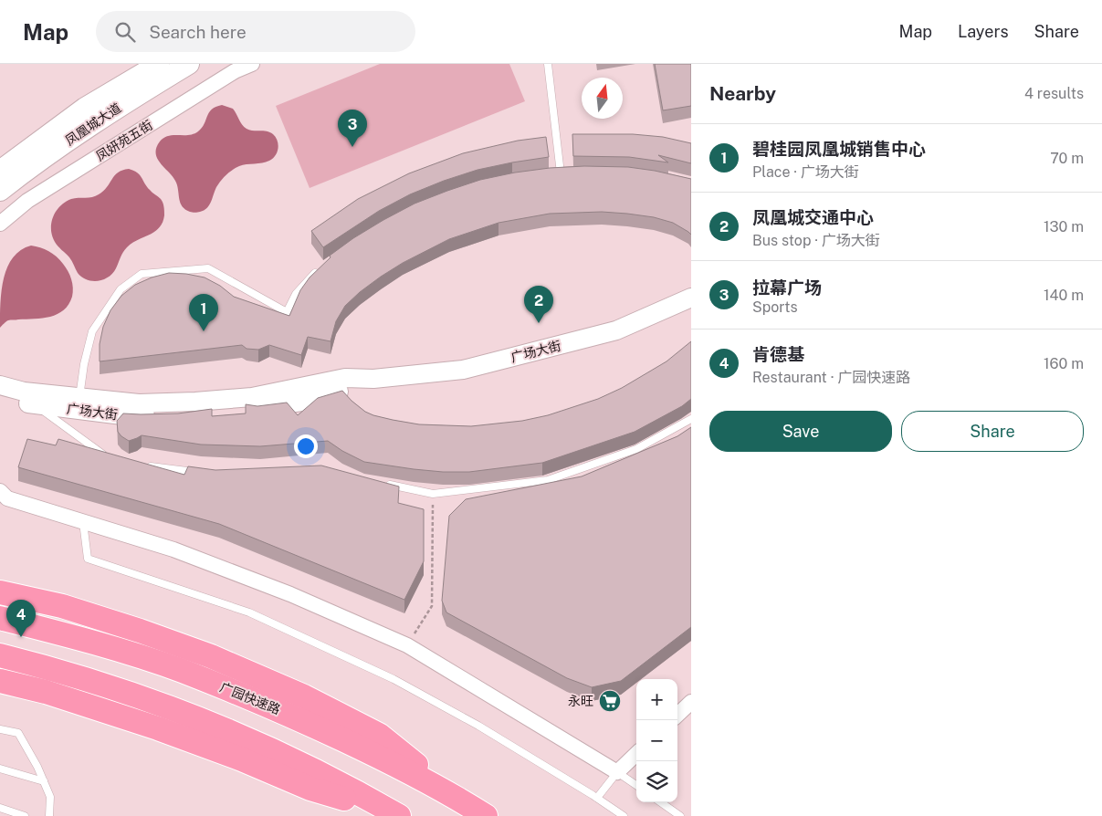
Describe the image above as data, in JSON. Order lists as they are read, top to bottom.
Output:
{
  "streets": {
    "highway": ["广园快速路"],
    "main road": ["凤凰城大道"],
    "street": ["凤妍苑五街", "广场大街"]
  },
  "places": {
    "supermarket": ["永旺"]
  },
  "north": "top",
  "page": {
    "header": "Map",
    "search": "Search here",
    "nav": ["Map", "Layers", "Share"],
    "heading": ["Nearby", "4 results"],
    "pins": [
      "3",
      "2",
      "1",
      "4"
    ],
    "list": [
      {
        "mark": "1",
        "name": "碧桂园凤凰城销售中心",
        "note": "Place · 广场大街",
        "value": "70 m"
      },
      {
        "mark": "2",
        "name": "凤凰城交通中心",
        "note": "Bus stop · 广场大街",
        "value": "130 m"
      },
      {
        "mark": "3",
        "name": "拉幕广场",
        "note": "Sports",
        "value": "140 m"
      },
      {
        "mark": "4",
        "name": "肯德基",
        "note": "Restaurant · 广园快速路",
        "value": "160 m"
      }
    ],
    "buttons": ["Save", "Share"],
    "map_buttons": ["+", "−"]
  }
}
